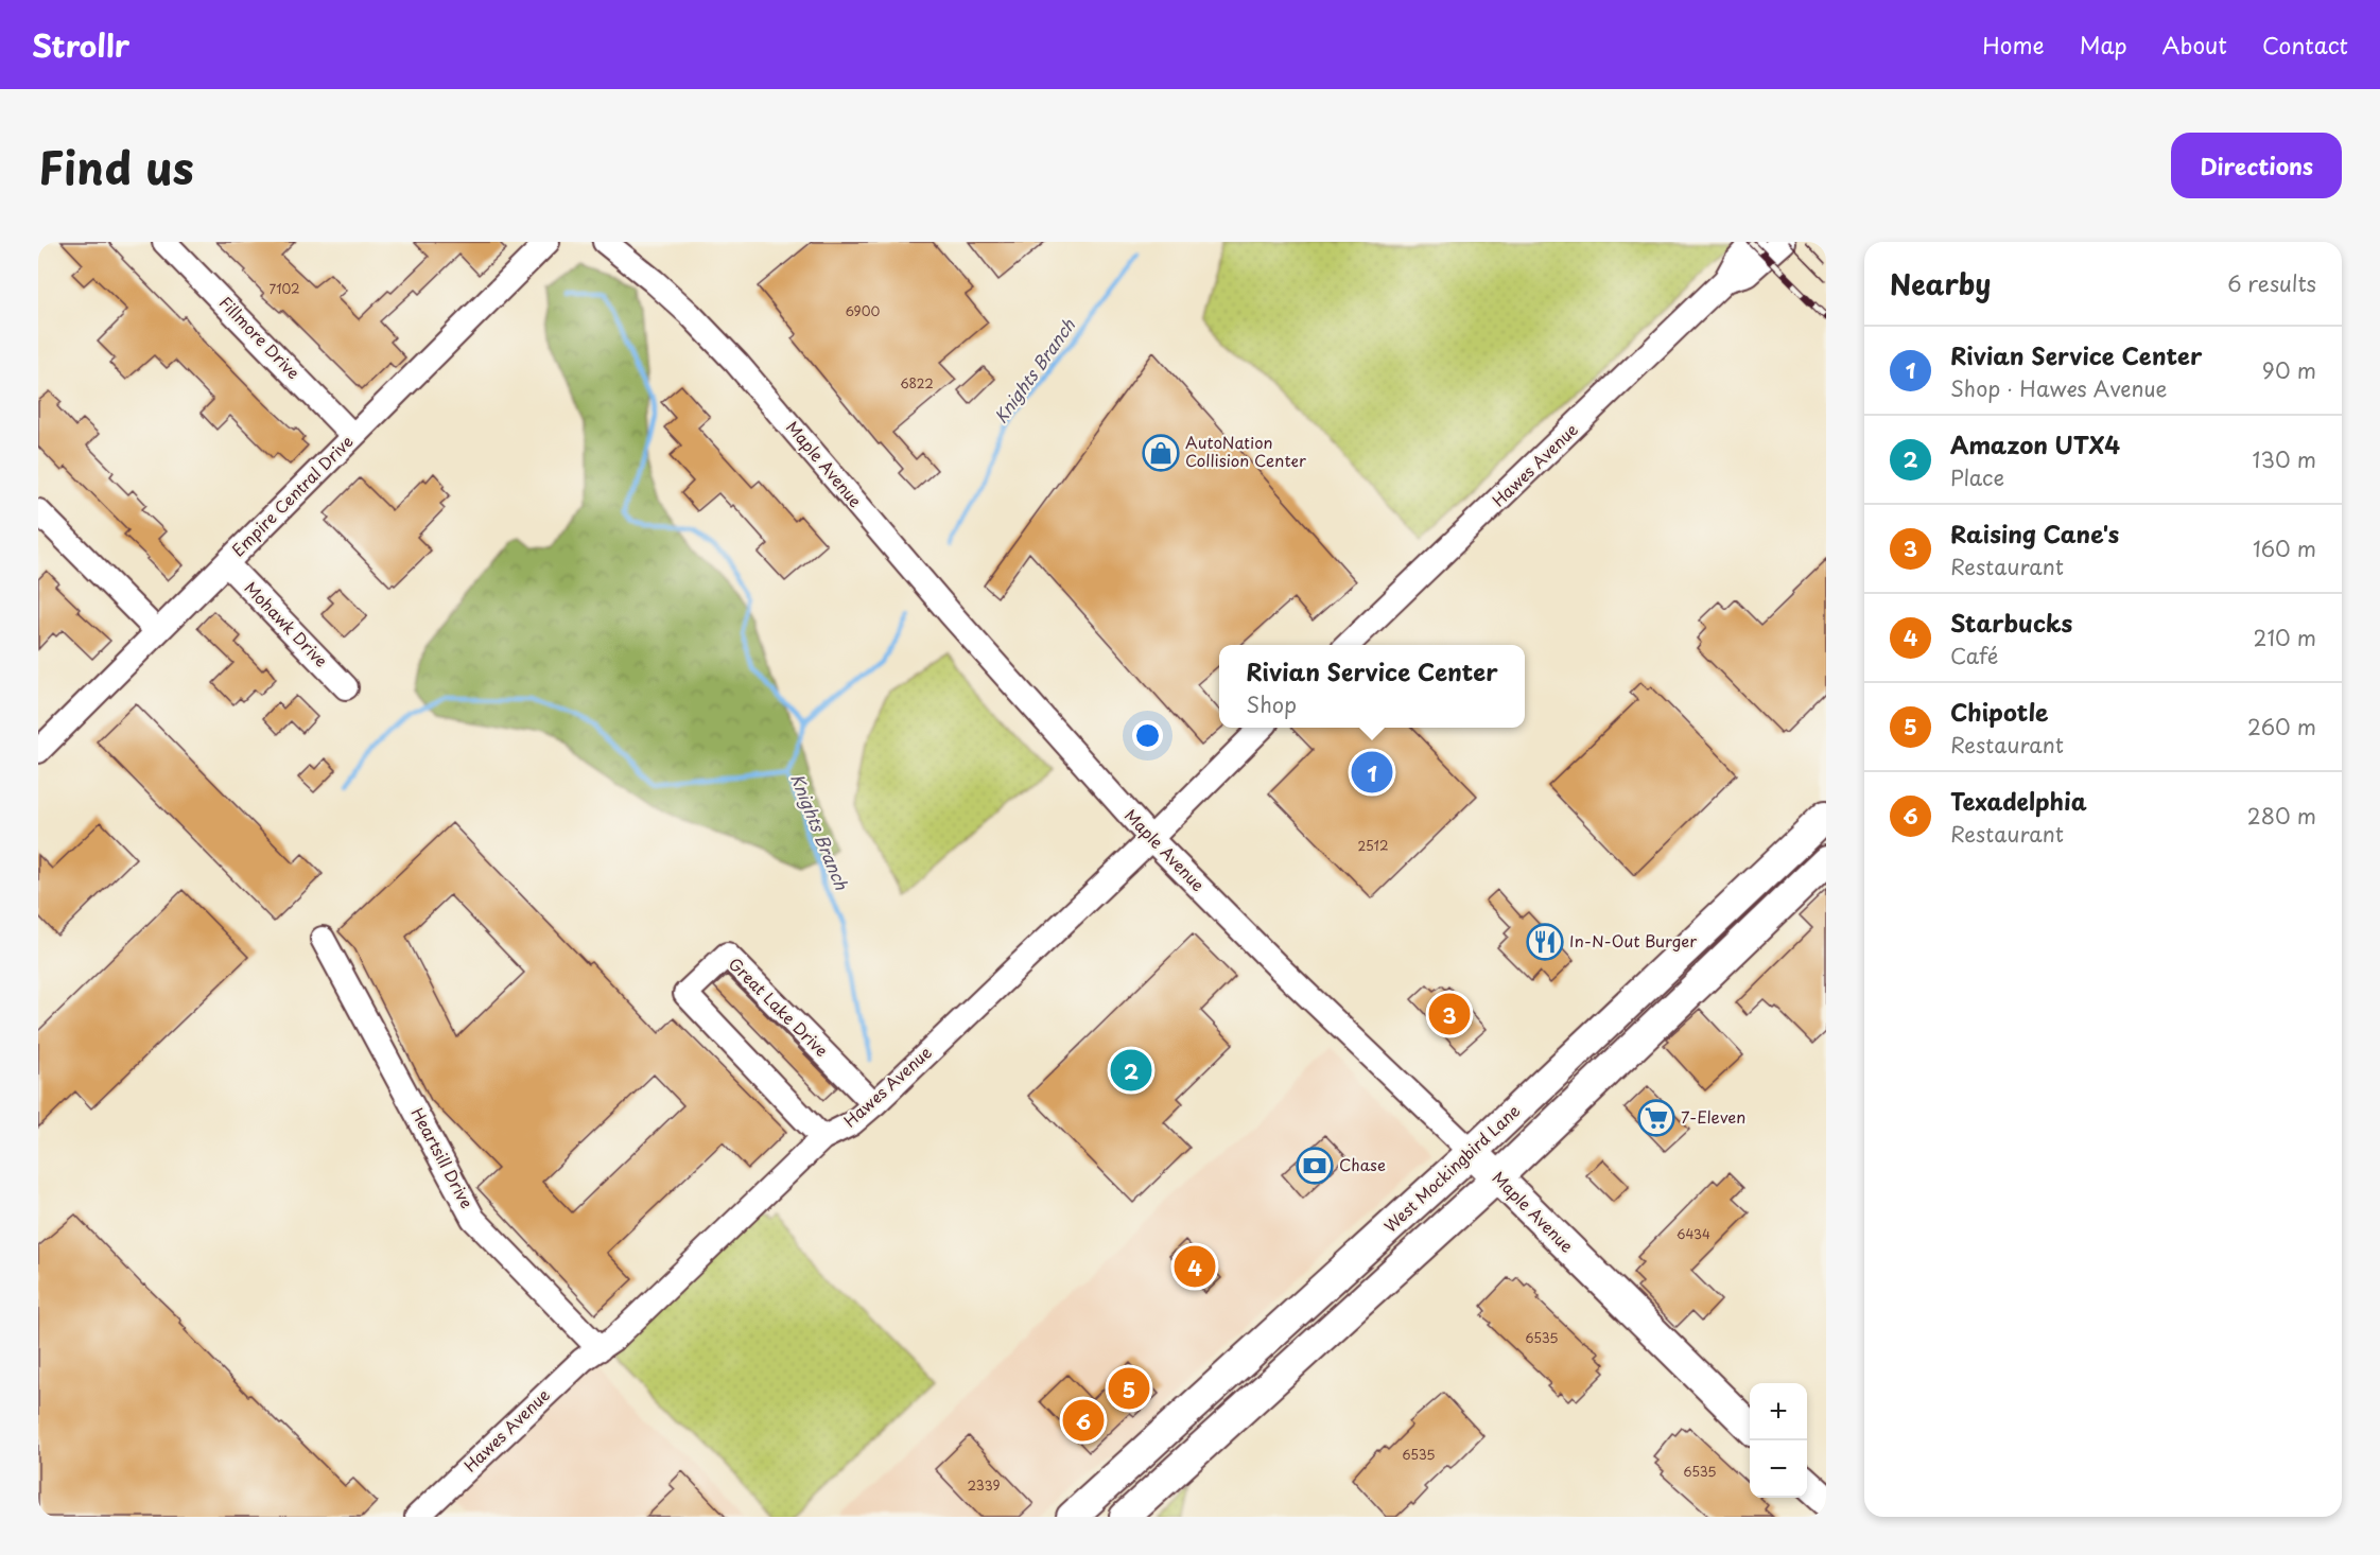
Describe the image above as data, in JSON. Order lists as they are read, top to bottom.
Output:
{
  "streets": {
    "main road": ["Maple Avenue", "West Mockingbird Lane"],
    "street": [
      "Fillmore Drive",
      "Hawes Avenue",
      "Empire Central Drive",
      "Mohawk Drive",
      "Great Lake Drive",
      "Heartsill Drive"
    ]
  },
  "crossings": [
    ["Fillmore Drive", "Empire Central Drive"],
    ["Maple Avenue", "Hawes Avenue"],
    ["Maple Avenue", "West Mockingbird Lane"],
    ["Hawes Avenue", "Great Lake Drive"],
    ["Hawes Avenue", "Heartsill Drive"],
    ["Empire Central Drive", "Mohawk Drive"]
  ],
  "water": ["Knights Branch"],
  "places": {
    "shop": ["AutoNation Collision Center"],
    "restaurant": ["In-N-Out Burger"],
    "supermarket": ["7-Eleven"],
    "bank": ["Chase"]
  },
  "house_numbers": [
    "7102",
    "6900",
    "6822",
    "2512",
    "6434",
    "6535",
    "6535",
    "6535",
    "2339"
  ],
  "page": {
    "header": "Strollr",
    "nav": [
      "Home",
      "Map",
      "About",
      "Contact"
    ],
    "title": "Find us",
    "buttons": "Directions",
    "heading": ["Nearby", "6 results"],
    "list": [
      {
        "mark": "1",
        "name": "Rivian Service Center",
        "note": "Shop · Hawes Avenue",
        "value": "90 m"
      },
      {
        "mark": "2",
        "name": "Amazon UTX4",
        "note": "Place",
        "value": "130 m"
      },
      {
        "mark": "3",
        "name": "Raising Cane's",
        "note": "Restaurant",
        "value": "160 m"
      },
      {
        "mark": "4",
        "name": "Starbucks",
        "note": "Café",
        "value": "210 m"
      },
      {
        "mark": "5",
        "name": "Chipotle",
        "note": "Restaurant",
        "value": "260 m"
      },
      {
        "mark": "6",
        "name": "Texadelphia",
        "note": "Restaurant",
        "value": "280 m"
      }
    ],
    "popup": ["Rivian Service Center", "Shop"],
    "pins": [
      "1",
      "3",
      "2",
      "4",
      "5",
      "6"
    ],
    "map_buttons": ["+", "−"]
  }
}
